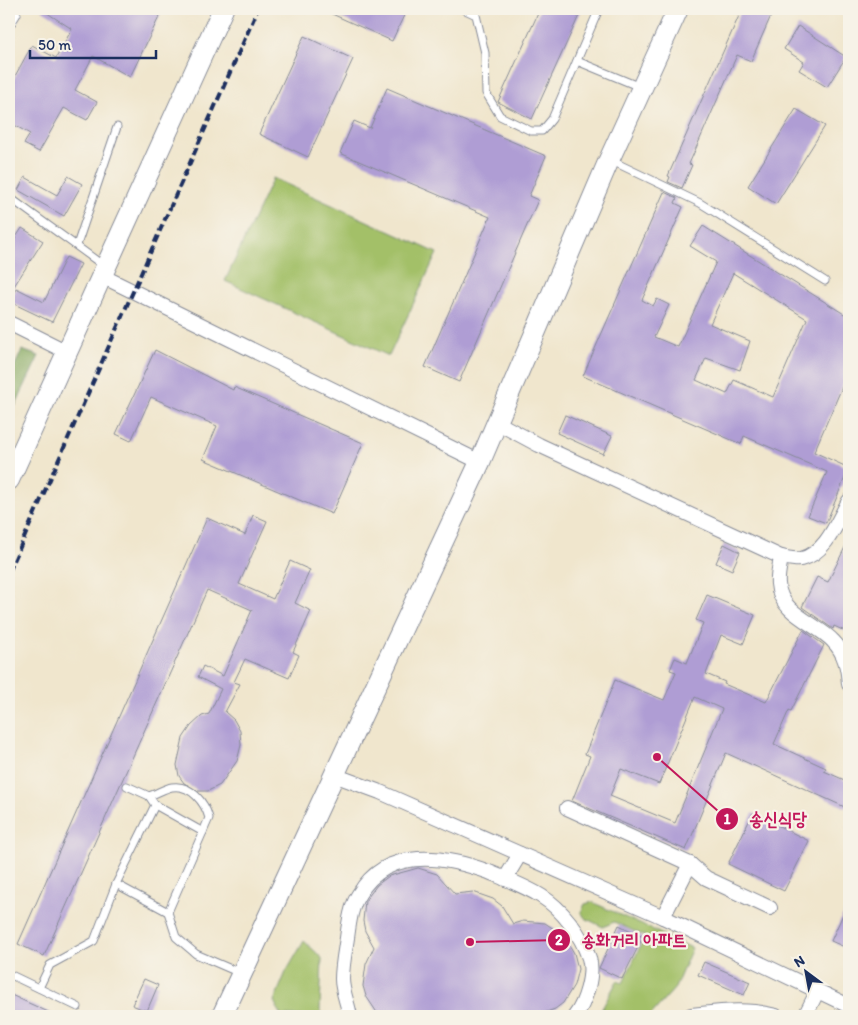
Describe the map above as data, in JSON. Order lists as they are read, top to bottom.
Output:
{
  "places": ["송신식당", "송화거리 아파트"],
  "scale_bar": "50 m",
  "north": "top left"
}
